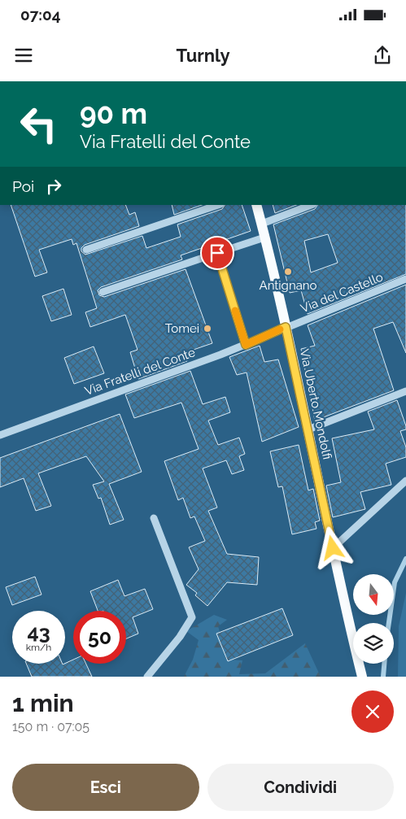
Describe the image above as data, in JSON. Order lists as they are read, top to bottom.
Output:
{
  "streets": {
    "main road": ["Via Uberto Mondolfi"],
    "street": ["Via del Castello", "Via Fratelli del Conte"]
  },
  "crossings": [
    ["Via del Castello", "Via Fratelli del Conte"],
    ["Via del Castello", "Via Uberto Mondolfi"],
    ["Via Fratelli del Conte", "Via Uberto Mondolfi"]
  ],
  "places": ["Antignano", "Tomei"],
  "north": "bottom",
  "page": {
    "status": "07:04",
    "header": "Turnly",
    "turn": ["90 m", "Via Fratelli del Conte"],
    "then": "Poi",
    "speed": "43 km/h",
    "limit": "50",
    "heading": ["1 min", "150 m · 07:05"],
    "buttons": ["Esci", "Condividi"]
  }
}
